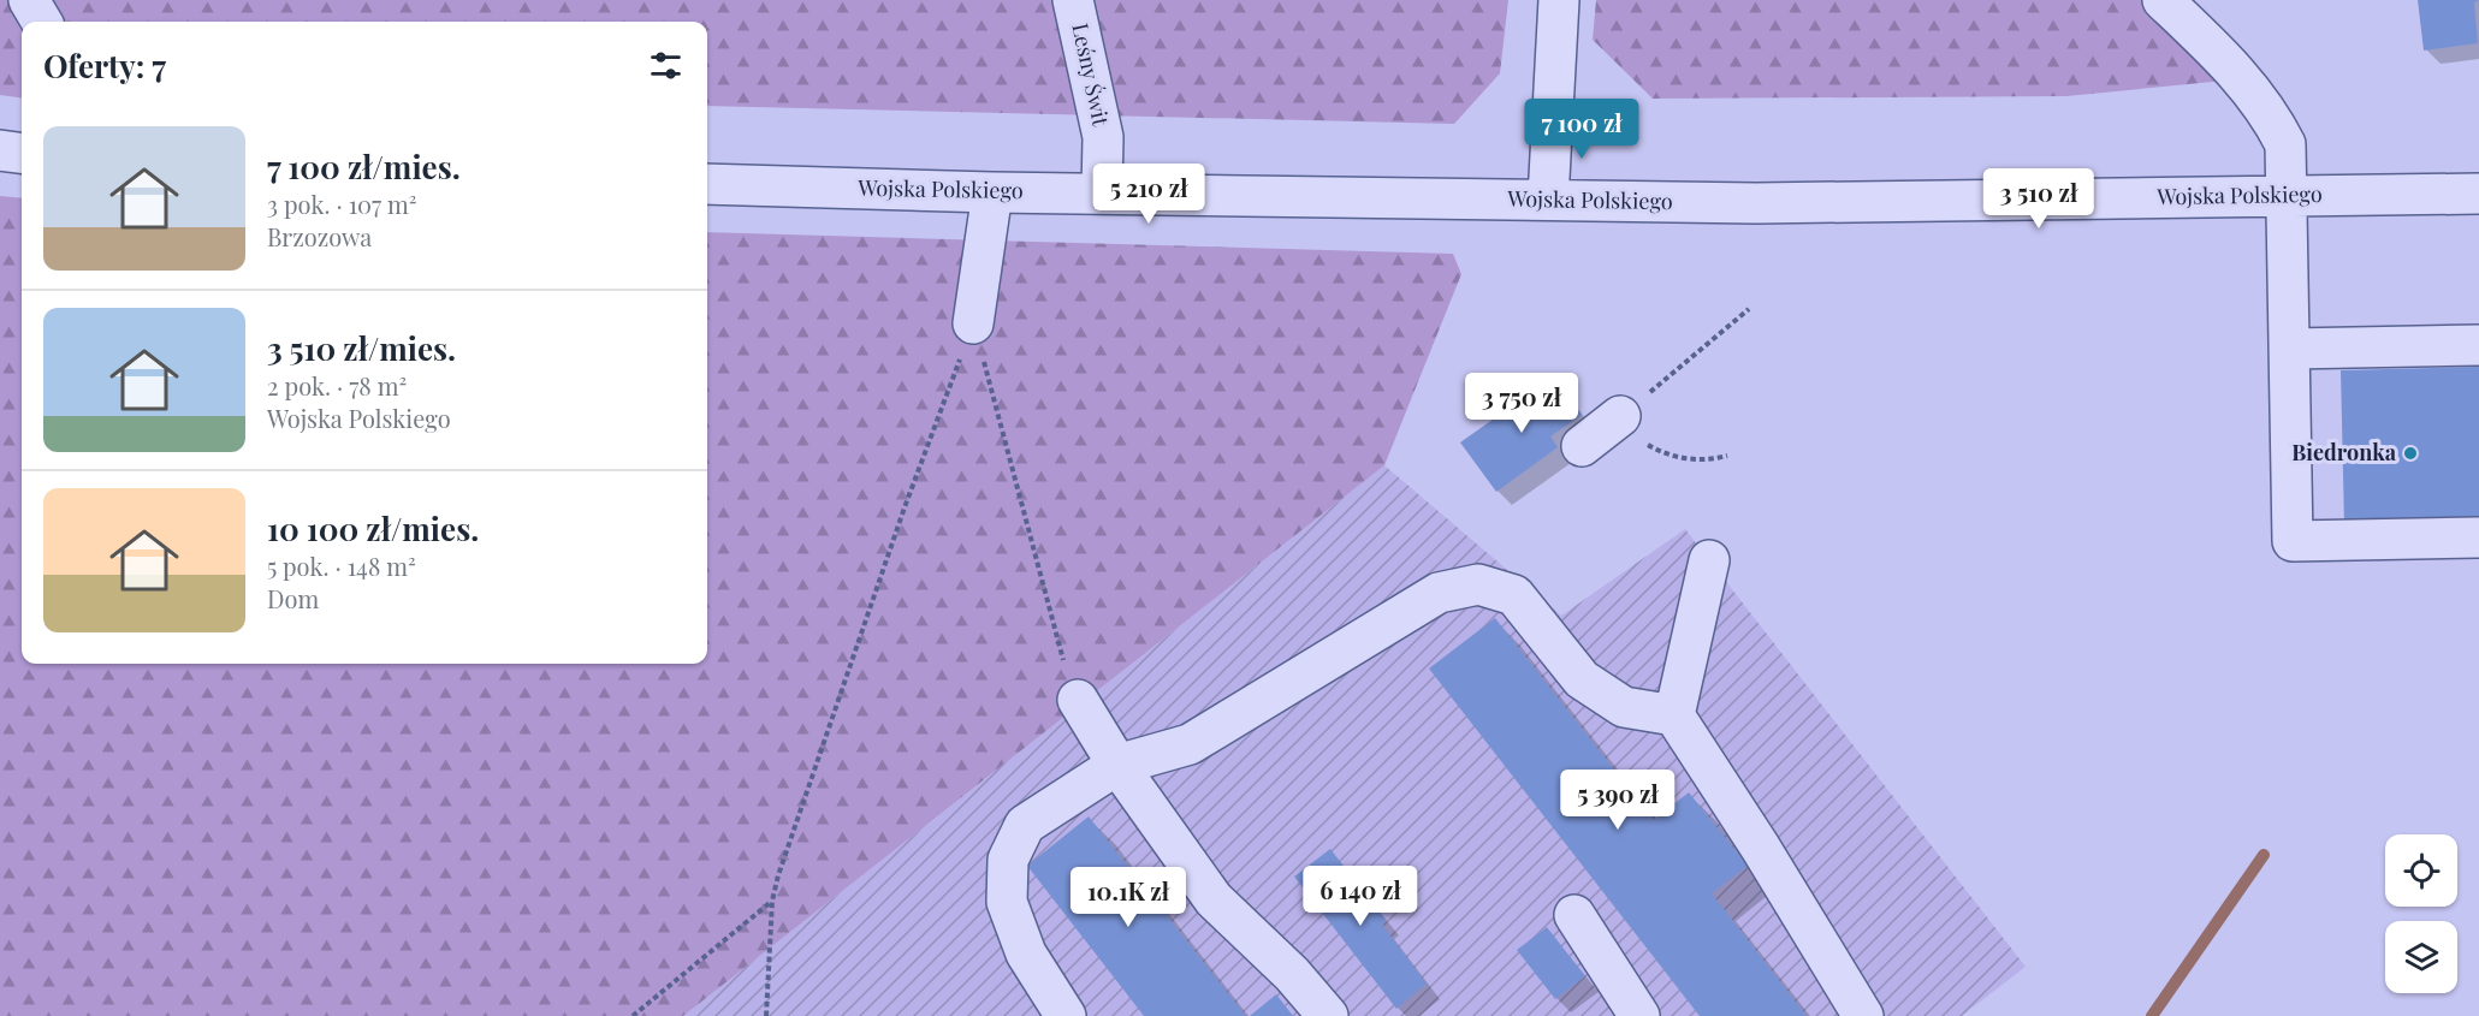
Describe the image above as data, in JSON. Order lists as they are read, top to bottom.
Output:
{
  "streets": {
    "street": ["Leśny Świt", "Wojska Polskiego"]
  },
  "crossings": [
    ["Leśny Świt", "Wojska Polskiego"]
  ],
  "places": ["Biedronka"],
  "page": {
    "heading": "Oferty: 7",
    "price": [
      "7 100 zł",
      "5 210 zł",
      "3 510 zł",
      "3 750 zł",
      "5 390 zł",
      "6 140 zł",
      "10.1K zł"
    ],
    "list": [
      {
        "name": "7 100 zł/mies.",
        "note": "3 pok. · 107 m² · Brzozowa"
      },
      {
        "name": "3 510 zł/mies.",
        "note": "2 pok. · 78 m² · Wojska Polskiego"
      },
      {
        "name": "10 100 zł/mies.",
        "note": "5 pok. · 148 m² · Dom"
      }
    ]
  }
}
